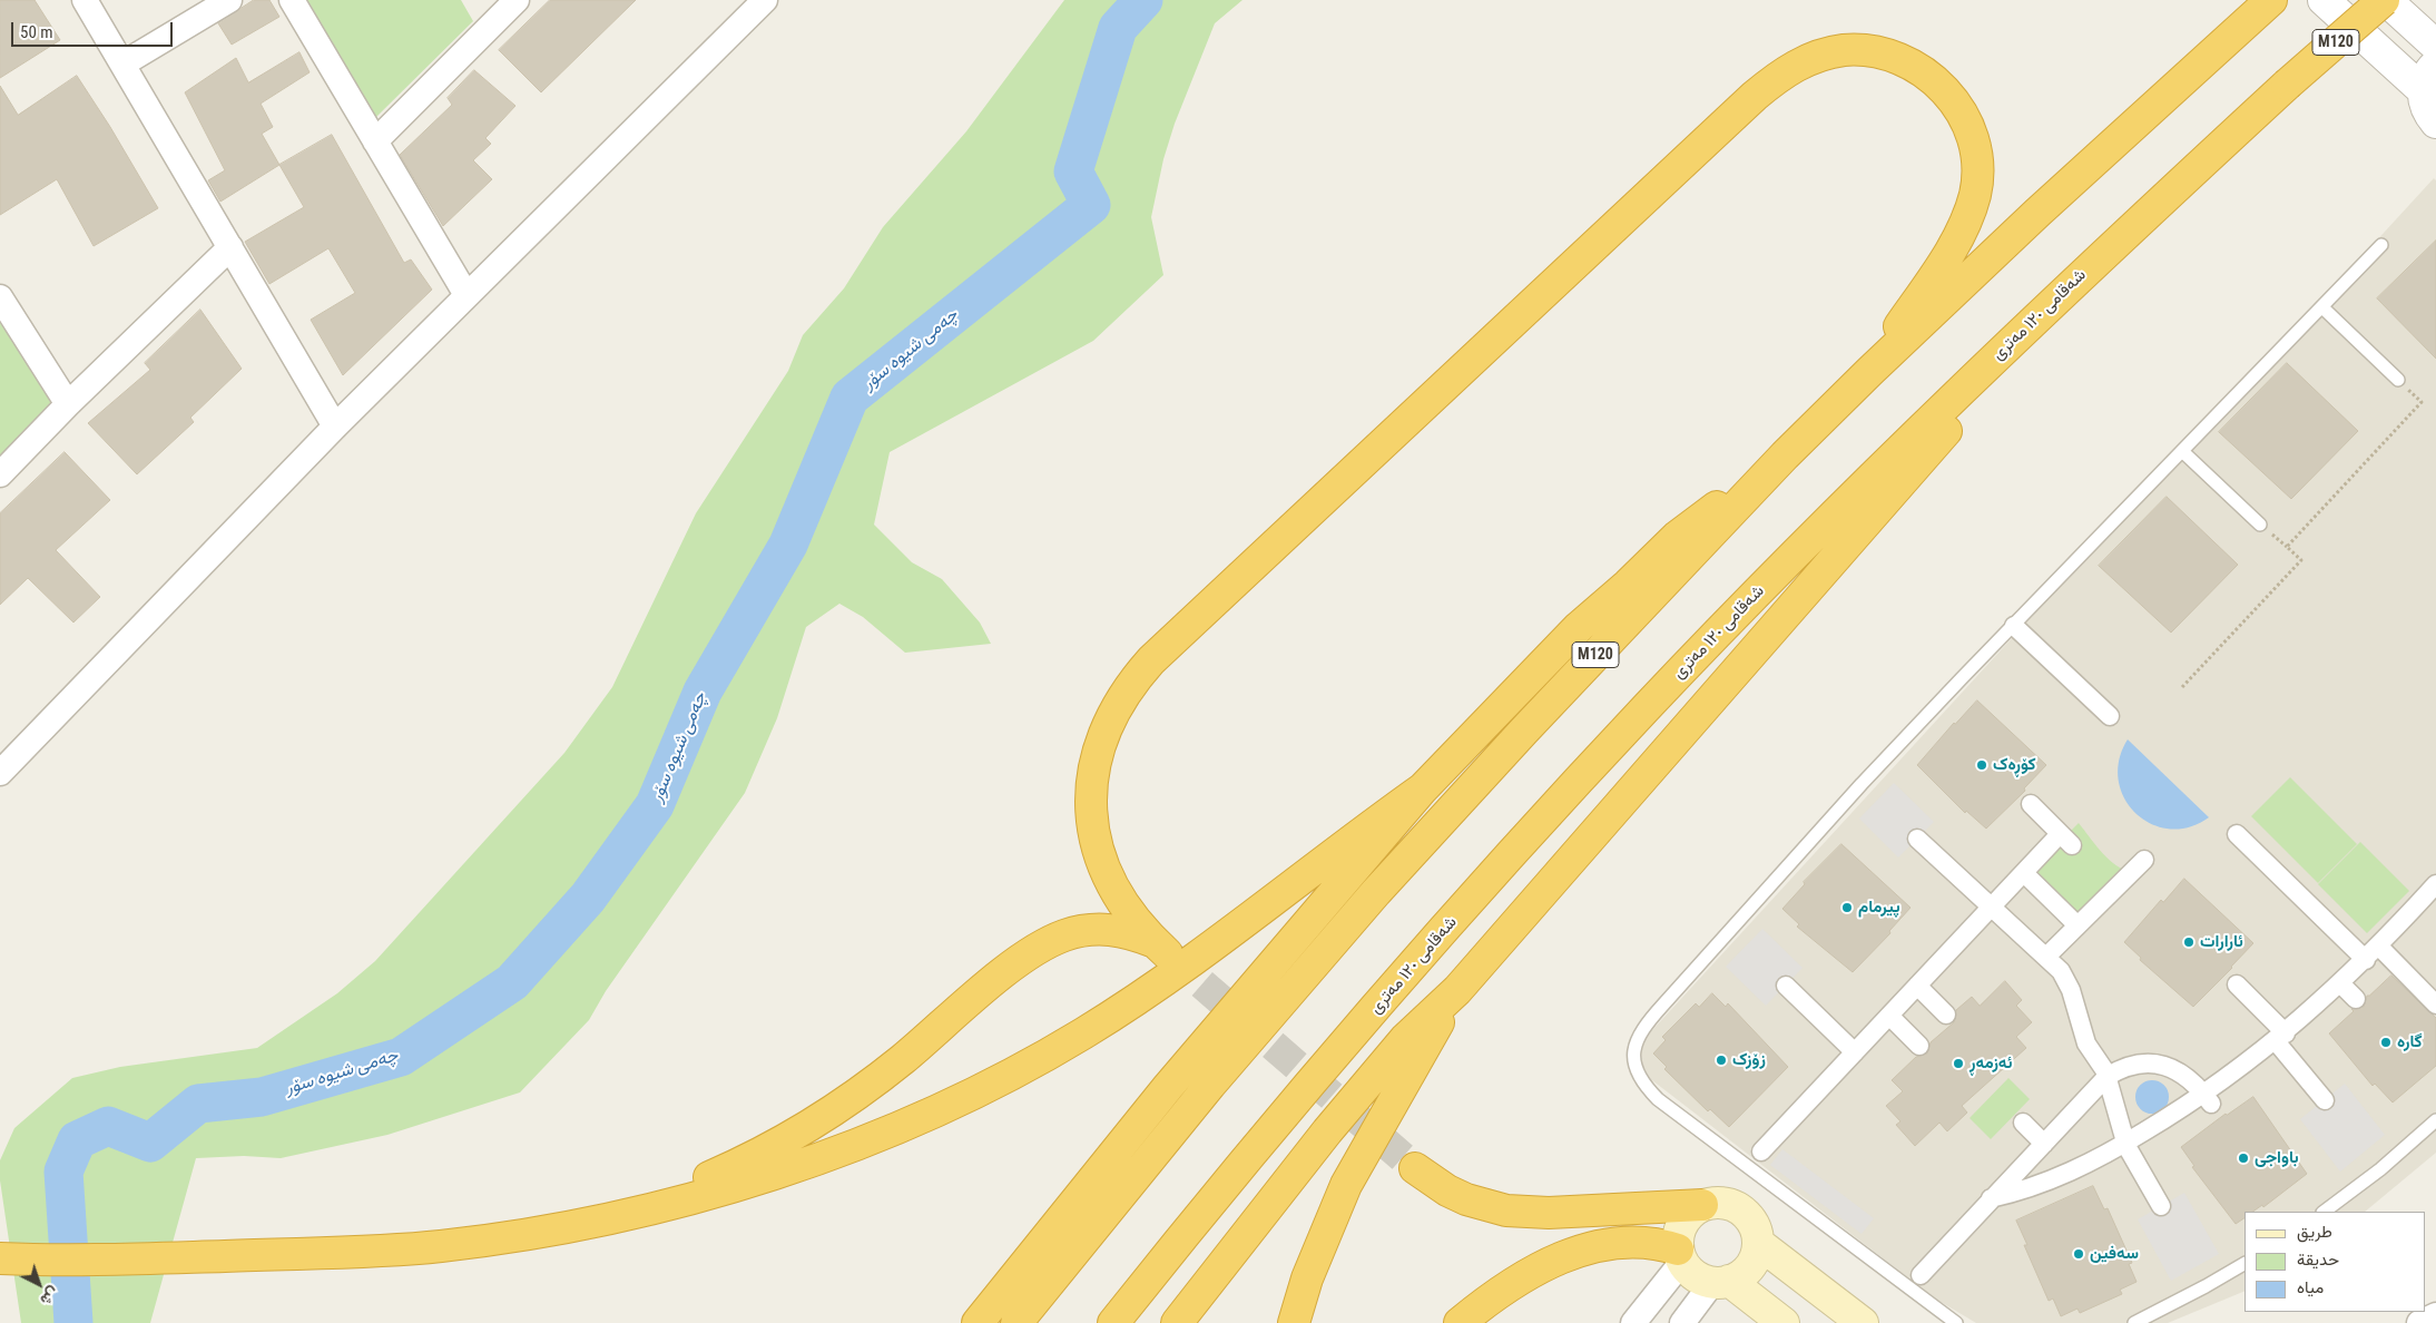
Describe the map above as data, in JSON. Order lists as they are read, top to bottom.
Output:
{
  "streets": {
    "highway": ["M120", "شەقامی ١٢٠ مەتری"]
  },
  "water": ["چەمی شیوە سۆر"],
  "places": [
    "کۆڕەک",
    "پیرمام",
    "ئارارات",
    "گارە",
    "زۆزک",
    "ئەزمەڕ",
    "باواجی",
    "سەفین"
  ],
  "legend": ["طريق", "حديقة", "مياه"],
  "scale_bar": "50 m",
  "north": "bottom right"
}
